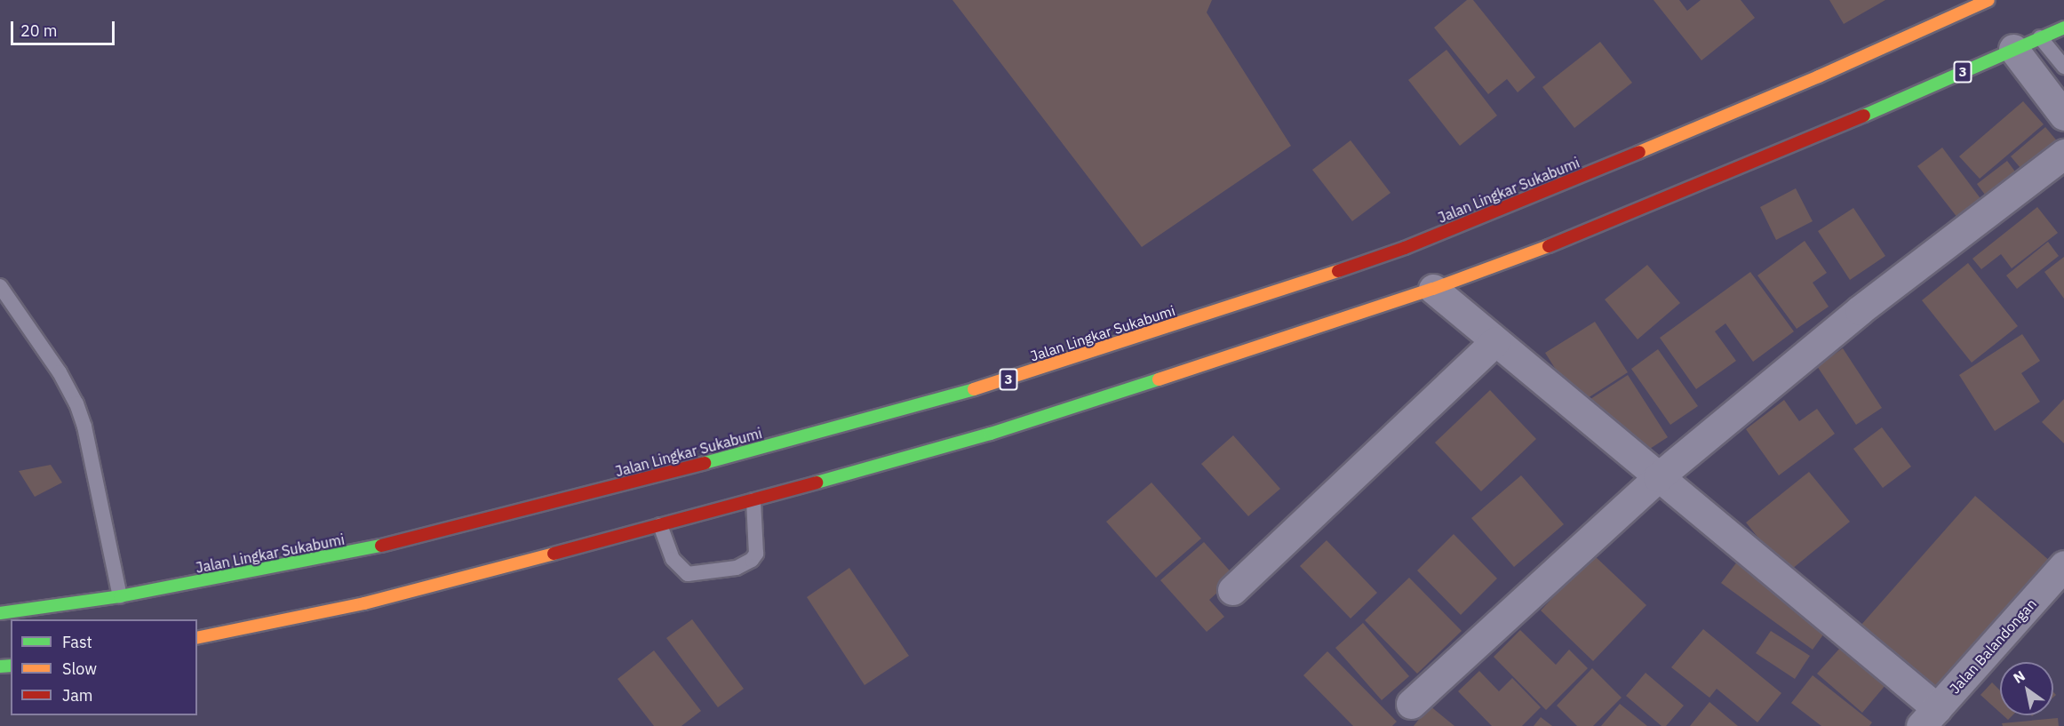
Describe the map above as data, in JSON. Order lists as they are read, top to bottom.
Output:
{
  "streets": {
    "main road": ["3", "Jalan Lingkar Sukabumi"],
    "street": ["Jalan Balandongan"]
  },
  "legend": ["Fast", "Slow", "Jam"],
  "scale_bar": "20 m",
  "north": "top left"
}
